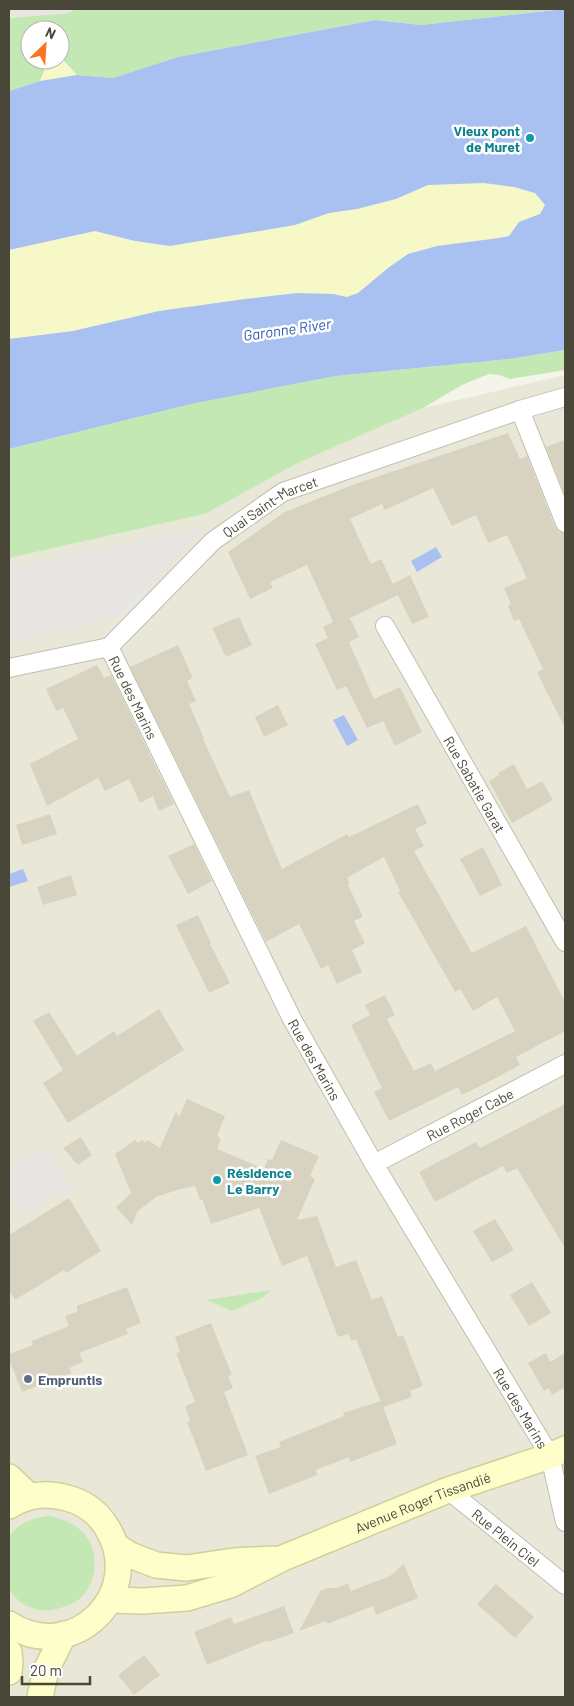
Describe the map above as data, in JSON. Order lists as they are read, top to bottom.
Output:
{
  "streets": {
    "main road": ["Avenue Roger Tissandié"],
    "street": [
      "Quai Saint-Marcet",
      "Rue des Marins",
      "Rue Sabatie Garat",
      "Rue Roger Cabe",
      "Rue Plein Ciel"
    ]
  },
  "crossings": [
    ["Quai Saint-Marcet", "Rue des Marins"],
    ["Rue des Marins", "Rue Roger Cabe"],
    ["Rue des Marins", "Avenue Roger Tissandié"],
    ["Avenue Roger Tissandié", "Rue Plein Ciel"]
  ],
  "water": ["Garonne River"],
  "places": ["Vieux pont de Muret", "Résidence Le Barry", "Empruntis"],
  "scale_bar": "20 m",
  "north": "top right"
}
